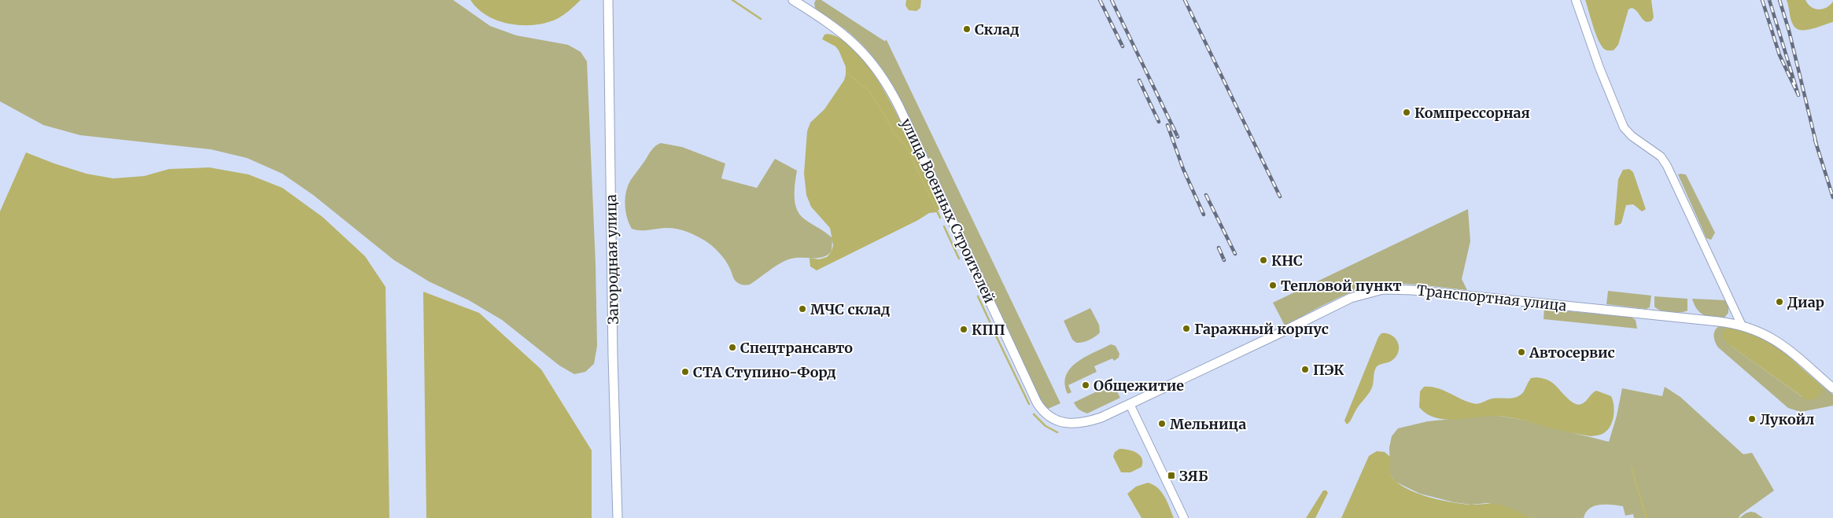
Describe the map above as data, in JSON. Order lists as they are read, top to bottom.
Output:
{
  "streets": {
    "street": ["улица Военных Строителей", "Загородная улица", "Транспортная улица"]
  },
  "crossings": [
    ["улица Военных Строителей", "Транспортная улица"]
  ],
  "places": {
    "other": [
      "Склад",
      "Компрессорная",
      "КНС",
      "Тепловой пункт",
      "Диар",
      "МЧС склад",
      "Гаражный корпус",
      "КПП",
      "Спецтрансавто",
      "Автосервис",
      "ПЭК",
      "СТА Ступино-Форд",
      "Общежитие",
      "Лукойл",
      "Мельница"
    ],
    "transit": ["ЗЯБ"]
  }
}
